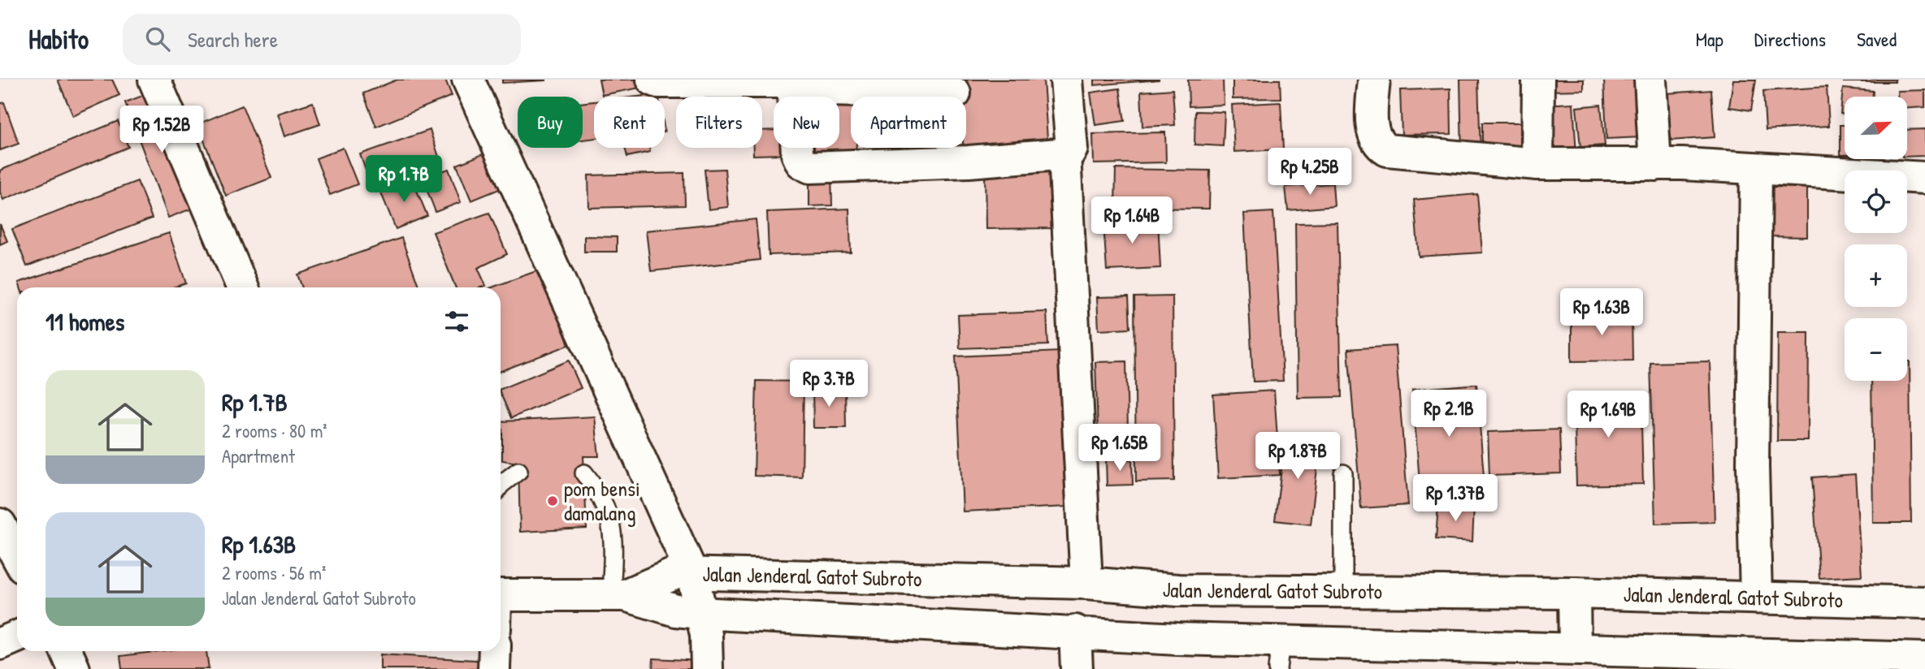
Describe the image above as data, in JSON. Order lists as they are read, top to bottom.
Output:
{
  "streets": {
    "street": ["Jalan Jenderal Gatot Subroto"]
  },
  "places": ["pom bensi damalang"],
  "north": "top right",
  "page": {
    "header": "Habito",
    "search": "Search here",
    "nav": ["Map", "Directions", "Saved"],
    "map_buttons": ["+", "−"],
    "chip": [
      "Buy",
      "Rent",
      "Filters",
      "New",
      "Apartment"
    ],
    "price": [
      "Rp 1.52B",
      "Rp 4.25B",
      "Rp 1.7B",
      "Rp 1.64B",
      "Rp 1.63B",
      "Rp 3.7B",
      "Rp 2.1B",
      "Rp 1.69B",
      "Rp 1.65B",
      "Rp 1.87B",
      "Rp 1.37B"
    ],
    "heading": "11 homes",
    "list": [
      {
        "name": "Rp 1.7B",
        "note": "2 rooms · 80 m² · Apartment"
      },
      {
        "name": "Rp 1.63B",
        "note": "2 rooms · 56 m² · Jalan Jenderal Gatot Subroto"
      }
    ]
  }
}
